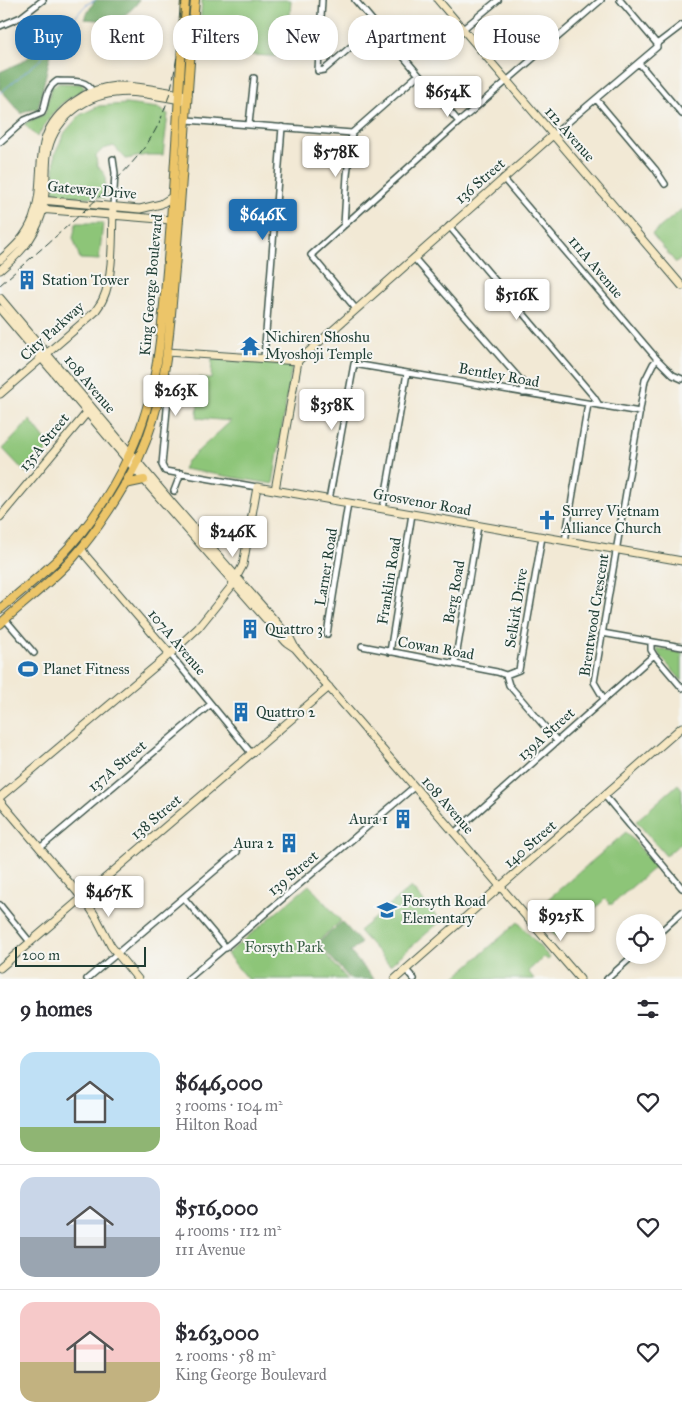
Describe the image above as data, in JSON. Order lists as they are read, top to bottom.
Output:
{
  "streets": {
    "main road": [
      "112 Avenue",
      "136 Street",
      "Gateway Drive",
      "King George Boulevard",
      "City Parkway",
      "108 Avenue",
      "135A Street",
      "Grosvenor Road",
      "107A Avenue",
      "138 Street",
      "140 Street"
    ],
    "street": [
      "111A Avenue",
      "Bentley Road",
      "Larner Road",
      "Franklin Road",
      "Berg Road",
      "Selkirk Drive",
      "Brentwood Crescent",
      "Cowan Road",
      "139A Street",
      "137A Street",
      "139 Street"
    ]
  },
  "crossings": [
    ["112 Avenue", "136 Street"],
    ["136 Street", "111A Avenue"],
    ["Gateway Drive", "King George Boulevard"],
    ["Gateway Drive", "City Parkway"],
    ["111A Avenue", "Brentwood Crescent"],
    ["King George Boulevard", "108 Avenue"],
    ["King George Boulevard", "Grosvenor Road"],
    ["King George Boulevard", "107A Avenue"],
    ["City Parkway", "108 Avenue"],
    ["Bentley Road", "Grosvenor Road"],
    ["Bentley Road", "Brentwood Crescent"],
    ["108 Avenue", "135A Street"],
    ["108 Avenue", "139A Street"],
    ["108 Avenue", "138 Street"],
    ["108 Avenue", "140 Street"],
    ["108 Avenue", "139 Street"],
    ["Grosvenor Road", "Larner Road"],
    ["Grosvenor Road", "Franklin Road"],
    ["Grosvenor Road", "Berg Road"],
    ["Grosvenor Road", "Selkirk Drive"],
    ["Grosvenor Road", "Brentwood Crescent"],
    ["Franklin Road", "Cowan Road"],
    ["Berg Road", "Cowan Road"],
    ["Selkirk Drive", "Cowan Road"],
    ["Brentwood Crescent", "139A Street"],
    ["107A Avenue", "137A Street"],
    ["107A Avenue", "138 Street"]
  ],
  "parks": ["Forsyth Park"],
  "places": {
    "building": [
      "Station Tower",
      "Quattro 3",
      "Quattro 2",
      "Aura 1",
      "Aura 2"
    ],
    "temple": ["Nichiren Shoshu Myoshoji Temple"],
    "church": ["Surrey Vietnam Alliance Church"],
    "sports": ["Planet Fitness"],
    "school or university": ["Forsyth Road Elementary"]
  },
  "scale_bar": "200 m",
  "page": {
    "chip": [
      "Buy",
      "Rent",
      "Filters",
      "New",
      "Apartment",
      "House"
    ],
    "price": [
      "$654K",
      "$578K",
      "$646K",
      "$516K",
      "$263K",
      "$358K",
      "$246K",
      "$467K",
      "$925K"
    ],
    "scale": "200 m",
    "heading": "9 homes",
    "list": [
      {
        "name": "$646,000",
        "note": "3 rooms · 104 m² · Hilton Road"
      },
      {
        "name": "$516,000",
        "note": "4 rooms · 112 m² · 111 Avenue"
      },
      {
        "name": "$263,000",
        "note": "2 rooms · 58 m² · King George Boulevard"
      }
    ]
  }
}
